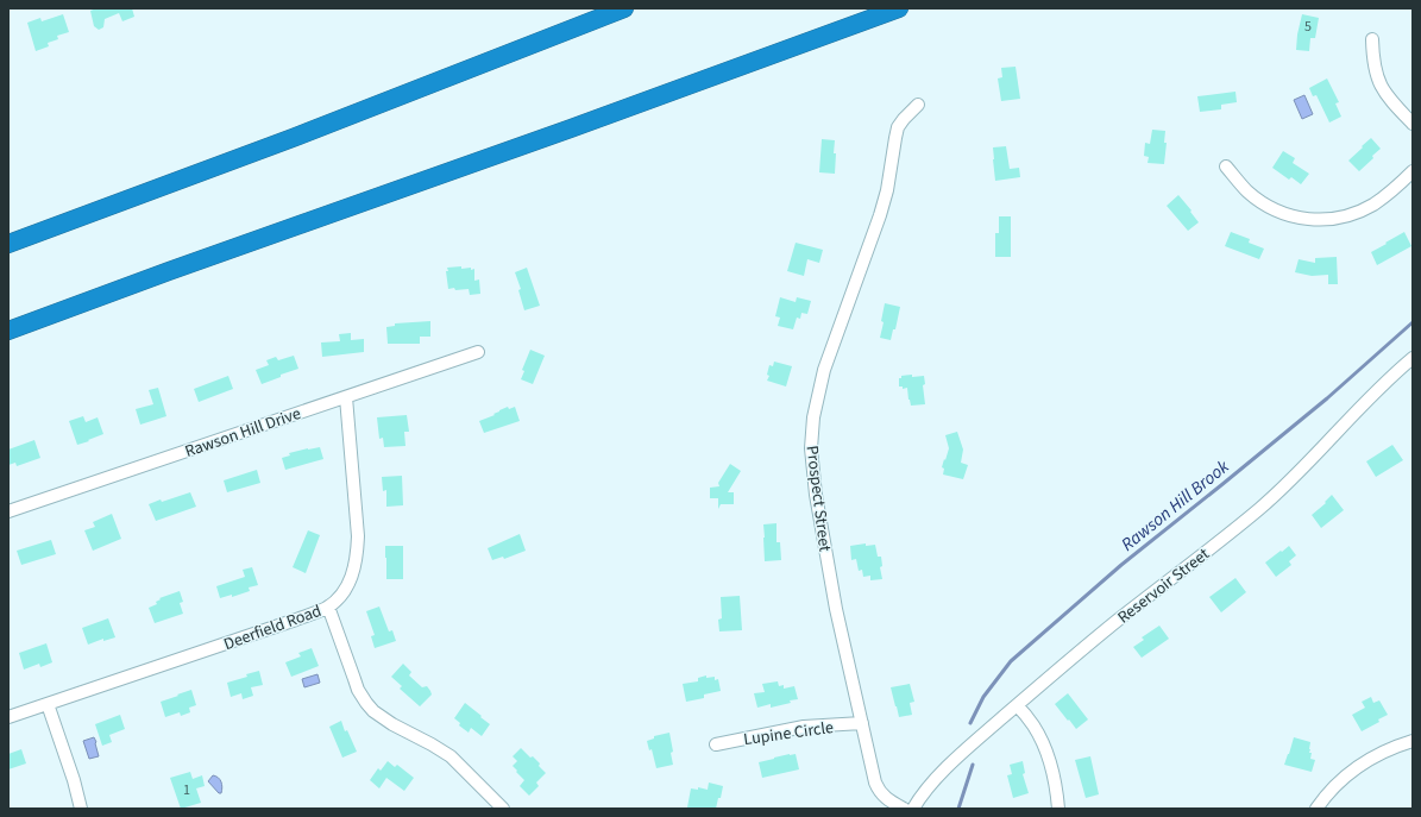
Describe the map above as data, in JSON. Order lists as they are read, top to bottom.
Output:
{
  "streets": {
    "street": [
      "Rawson Hill Drive",
      "Prospect Street",
      "Reservoir Street",
      "Deerfield Road",
      "Lupine Circle"
    ]
  },
  "crossings": [
    ["Rawson Hill Drive", "Deerfield Road"],
    ["Prospect Street", "Lupine Circle"]
  ],
  "water": ["Rawson Hill Brook"],
  "house_numbers": ["5", "1"]
}
